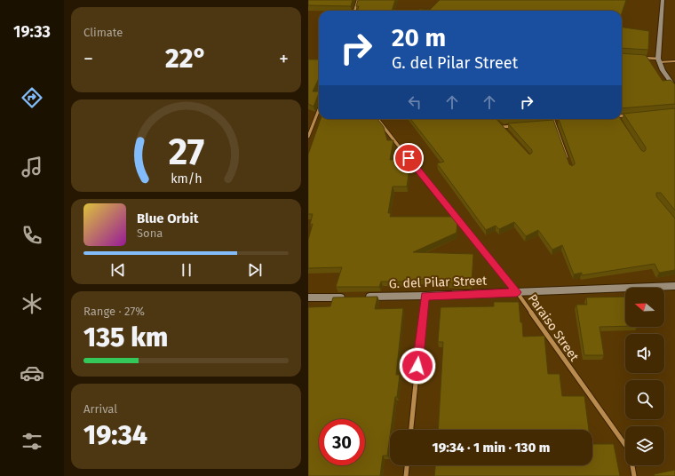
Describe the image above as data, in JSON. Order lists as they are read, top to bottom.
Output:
{
  "streets": {
    "street": ["G. del Pilar Street", "Paraiso Street"]
  },
  "crossings": [
    ["G. del Pilar Street", "Paraiso Street"]
  ],
  "north": "left",
  "page": {
    "tabs": "19:33",
    "tile": [
      "Climate",
      ["Range · 27%", "135 km"],
      ["Arrival", "19:34"]
    ],
    "turn": ["20 m", "G. del Pilar Street"],
    "heat": ["−", "22°", "+"],
    "song": ["Blue Orbit", "Sona"],
    "limit": "30",
    "trip": "19:34 · 1 min · 130 m",
    "gauge": ["27", "km/h"]
  }
}
